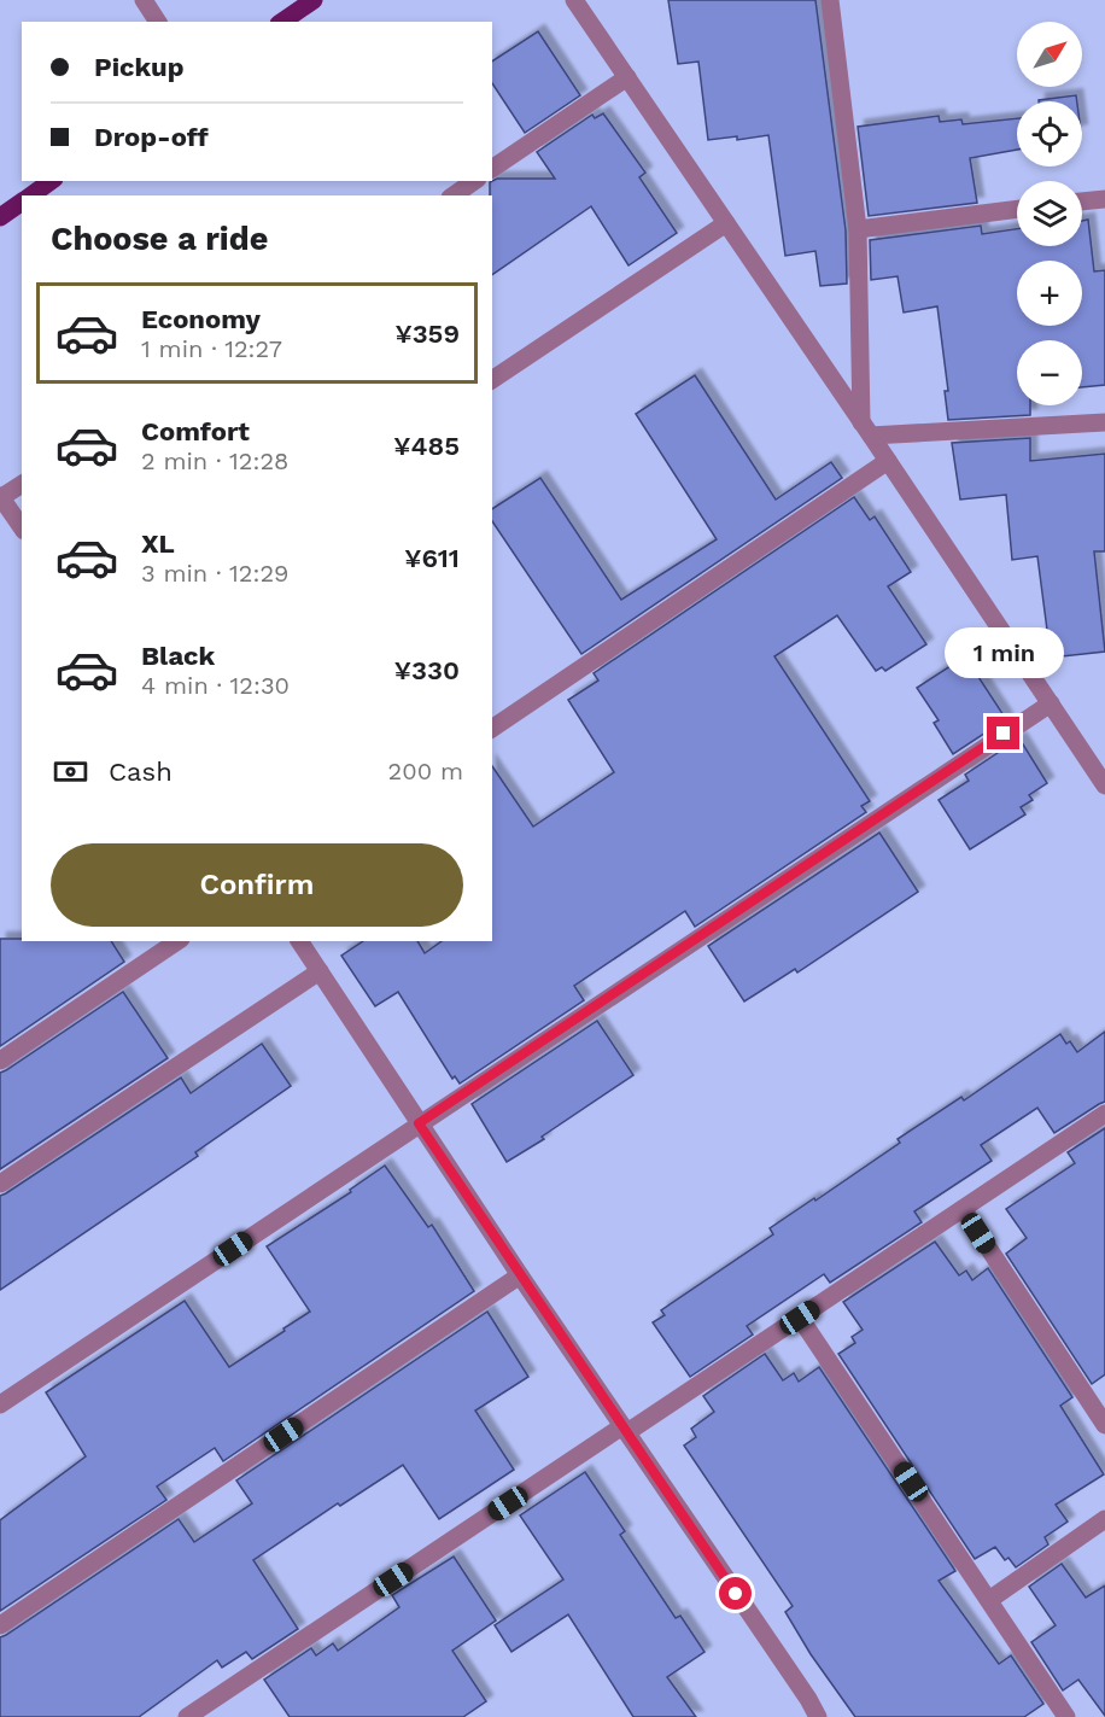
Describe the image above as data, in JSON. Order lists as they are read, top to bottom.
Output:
{
  "north": "top right",
  "page": {
    "map_buttons": ["+", "−"],
    "banner": ["Pickup", "Drop-off"],
    "heading": "Choose a ride",
    "list": [
      {
        "name": "Economy",
        "note": "1 min · 12:27",
        "value": "¥359"
      },
      {
        "name": "Comfort",
        "note": "2 min · 12:28",
        "value": "¥485"
      },
      {
        "name": "XL",
        "note": "3 min · 12:29",
        "value": "¥611"
      },
      {
        "name": "Black",
        "note": "4 min · 12:30",
        "value": "¥330"
      }
    ],
    "bubble": "1 min",
    "pay": ["Cash", "200 m"],
    "buttons": "Confirm"
  }
}
